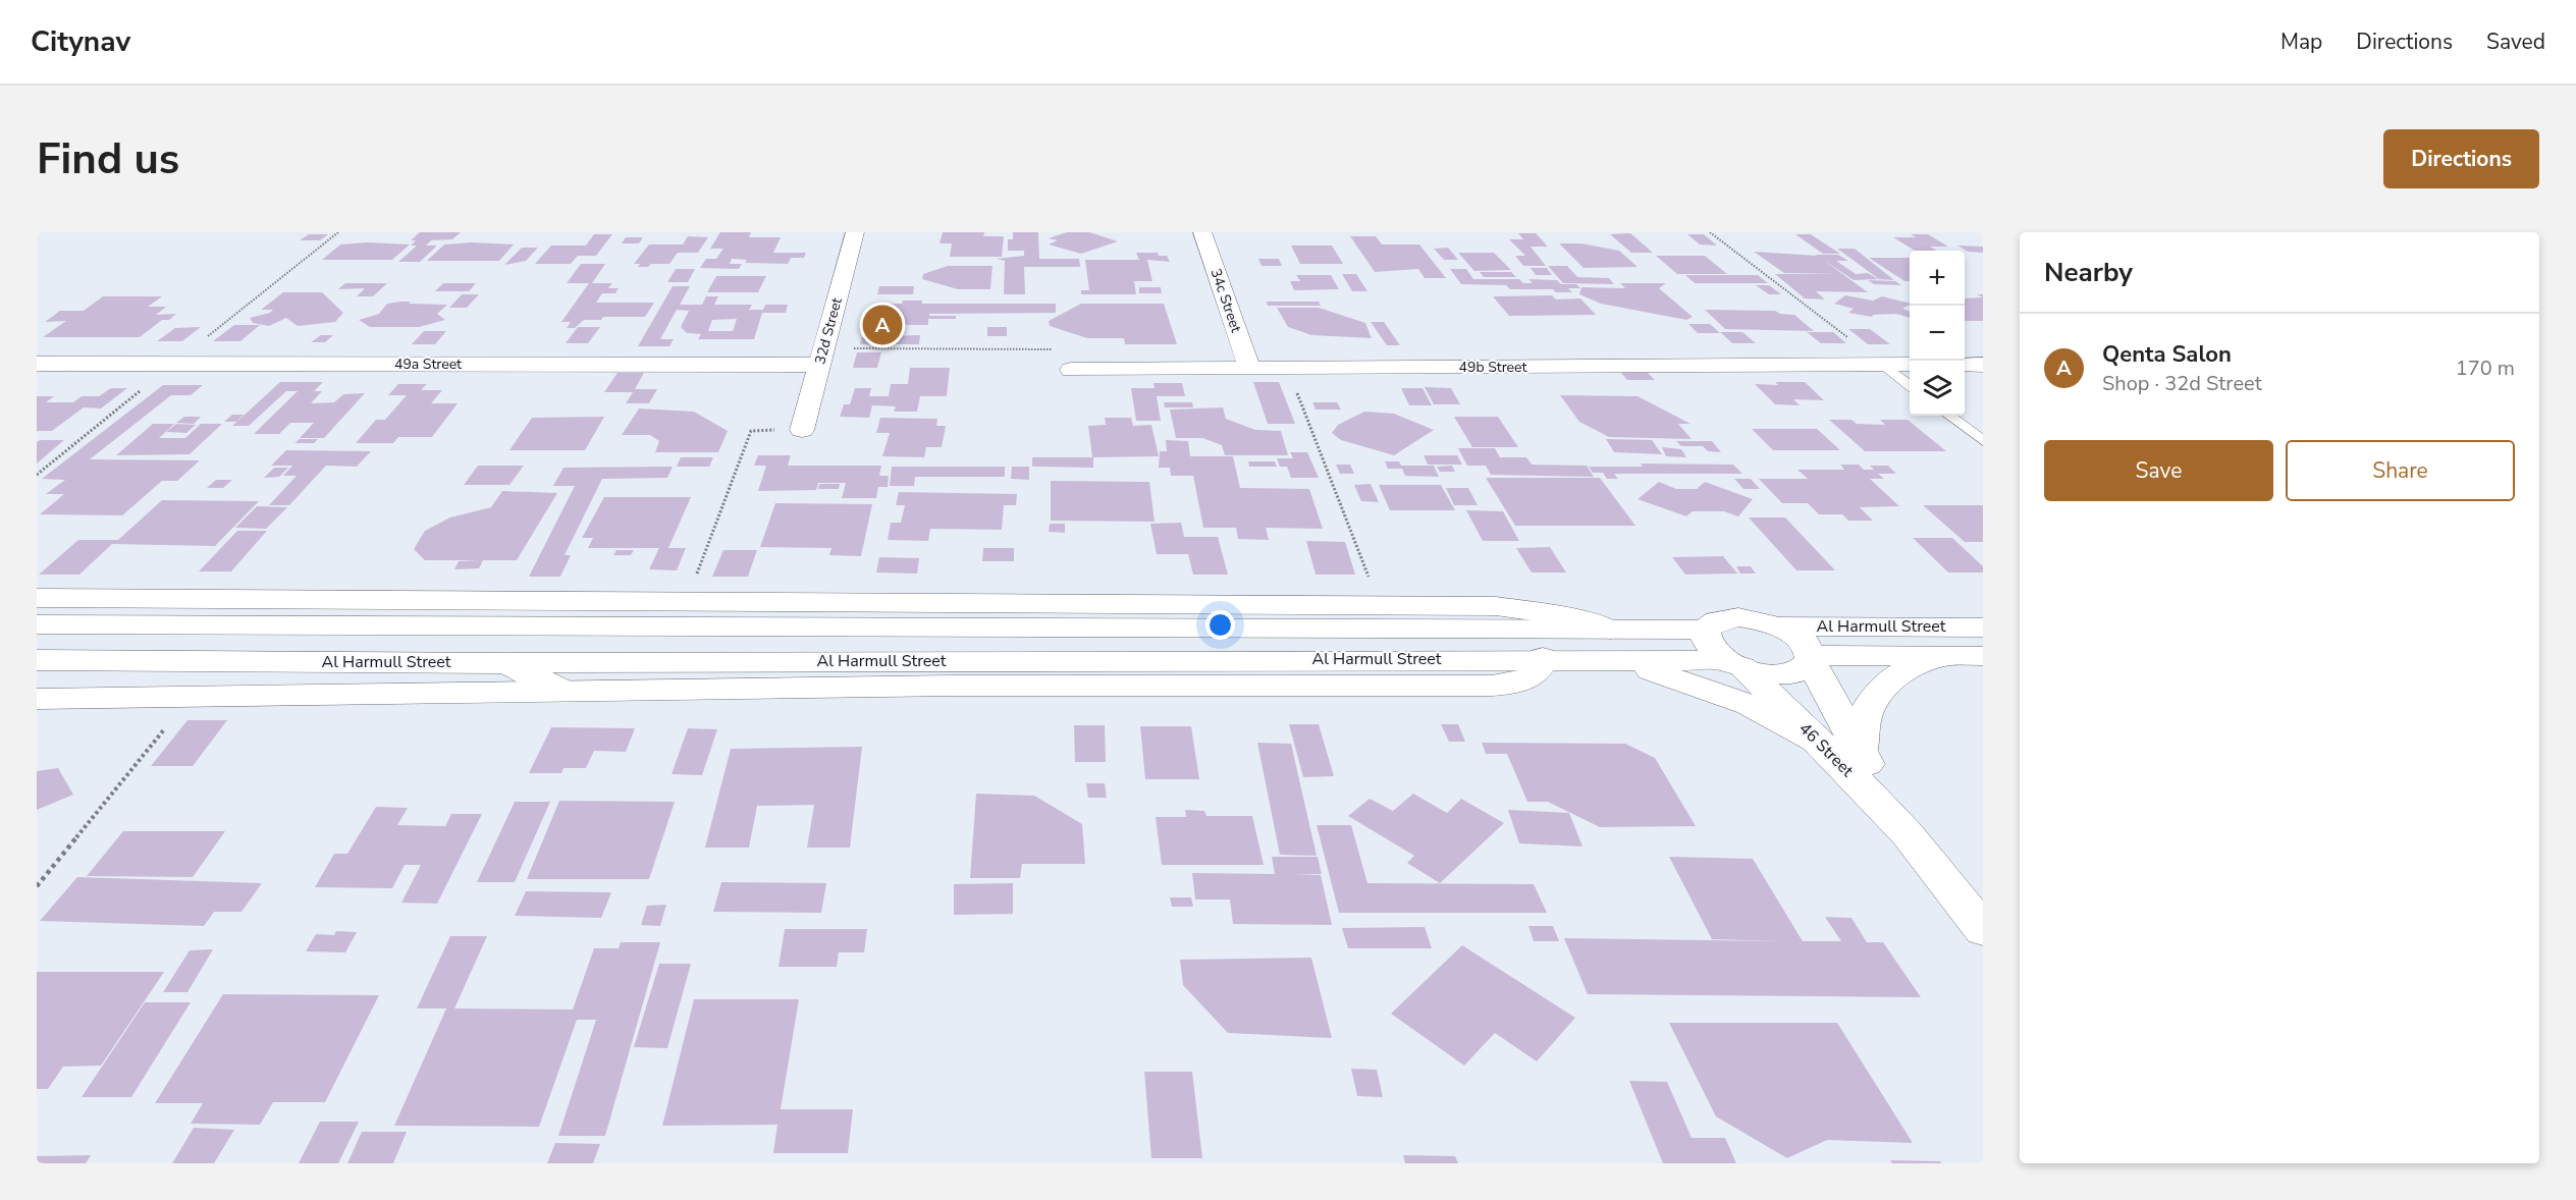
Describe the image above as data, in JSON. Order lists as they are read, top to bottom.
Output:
{
  "streets": {
    "street": [
      "34c Street",
      "32d Street",
      "49a Street",
      "49b Street",
      "Al Harmull Street",
      "46 Street"
    ]
  },
  "crossings": [
    ["34c Street", "49b Street"],
    ["32d Street", "49a Street"],
    ["Al Harmull Street", "46 Street"]
  ],
  "page": {
    "header": "Citynav",
    "nav": ["Map", "Directions", "Saved"],
    "buttons": [
      "Directions",
      ["Save", "Share"]
    ],
    "title": "Find us",
    "heading": "Nearby",
    "map_buttons": ["+", "−"],
    "pins": "A",
    "list": [
      {
        "mark": "A",
        "name": "Qenta Salon",
        "note": "Shop · 32d Street",
        "value": "170 m"
      }
    ]
  }
}
